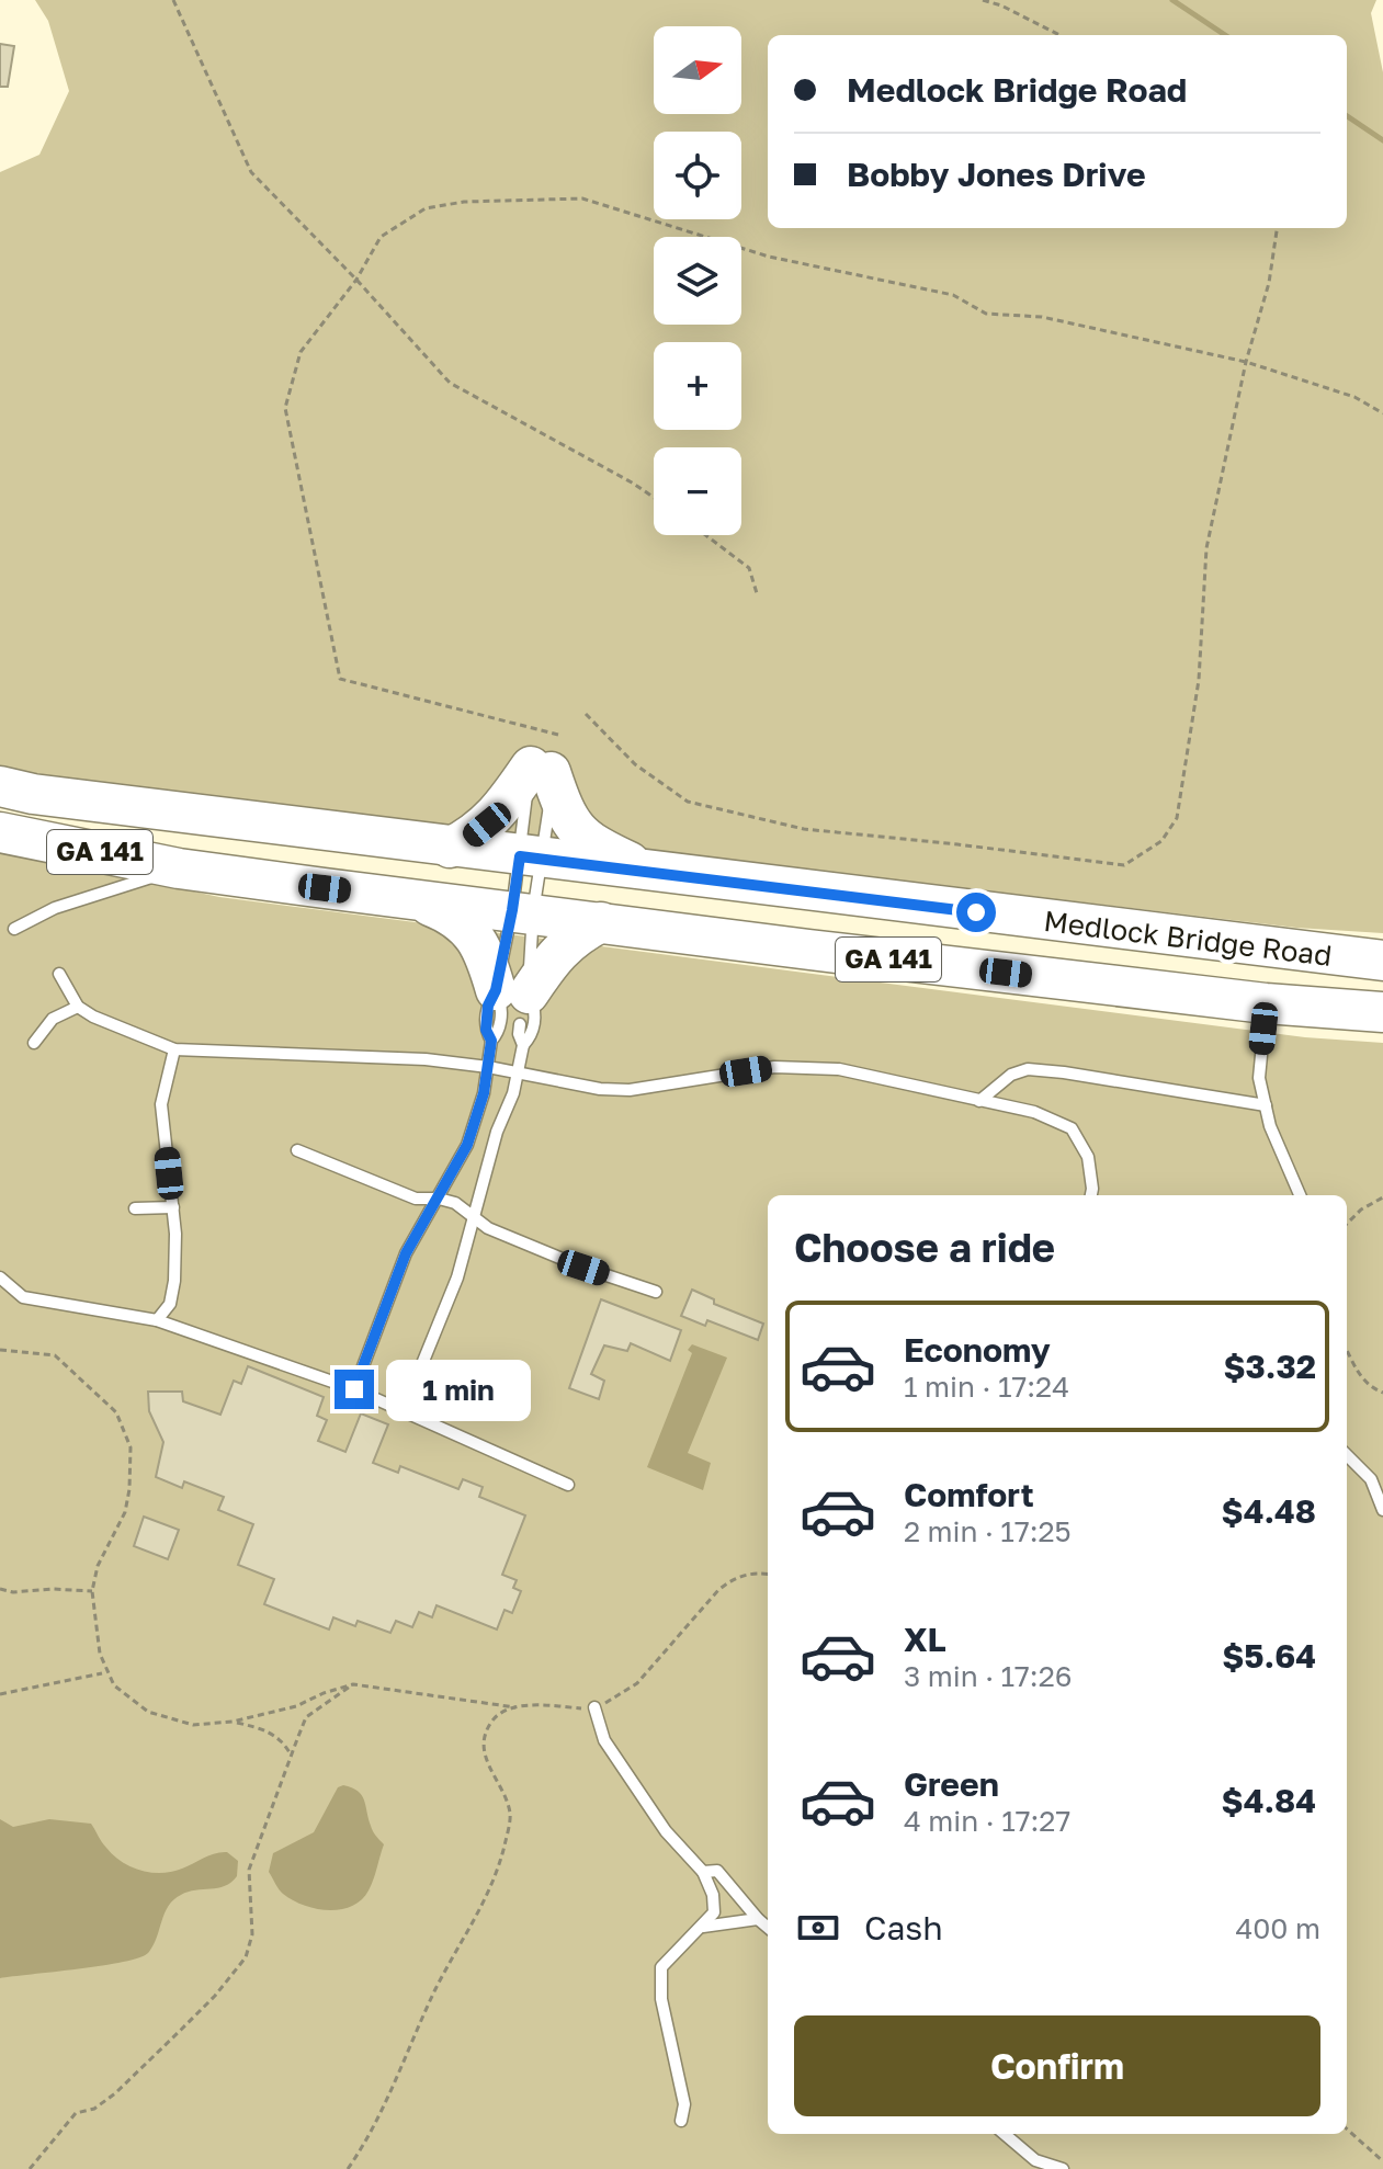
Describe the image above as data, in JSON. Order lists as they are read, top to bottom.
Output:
{
  "streets": {
    "highway": ["GA 141", "Medlock Bridge Road"]
  },
  "north": "right",
  "page": {
    "map_buttons": ["+", "−"],
    "banner": ["Medlock Bridge Road", "Bobby Jones Drive"],
    "heading": "Choose a ride",
    "list": [
      {
        "name": "Economy",
        "note": "1 min · 17:24",
        "value": "$3.32"
      },
      {
        "name": "Comfort",
        "note": "2 min · 17:25",
        "value": "$4.48"
      },
      {
        "name": "XL",
        "note": "3 min · 17:26",
        "value": "$5.64"
      },
      {
        "name": "Green",
        "note": "4 min · 17:27",
        "value": "$4.84"
      }
    ],
    "bubble": "1 min",
    "pay": ["Cash", "400 m"],
    "buttons": "Confirm"
  }
}
